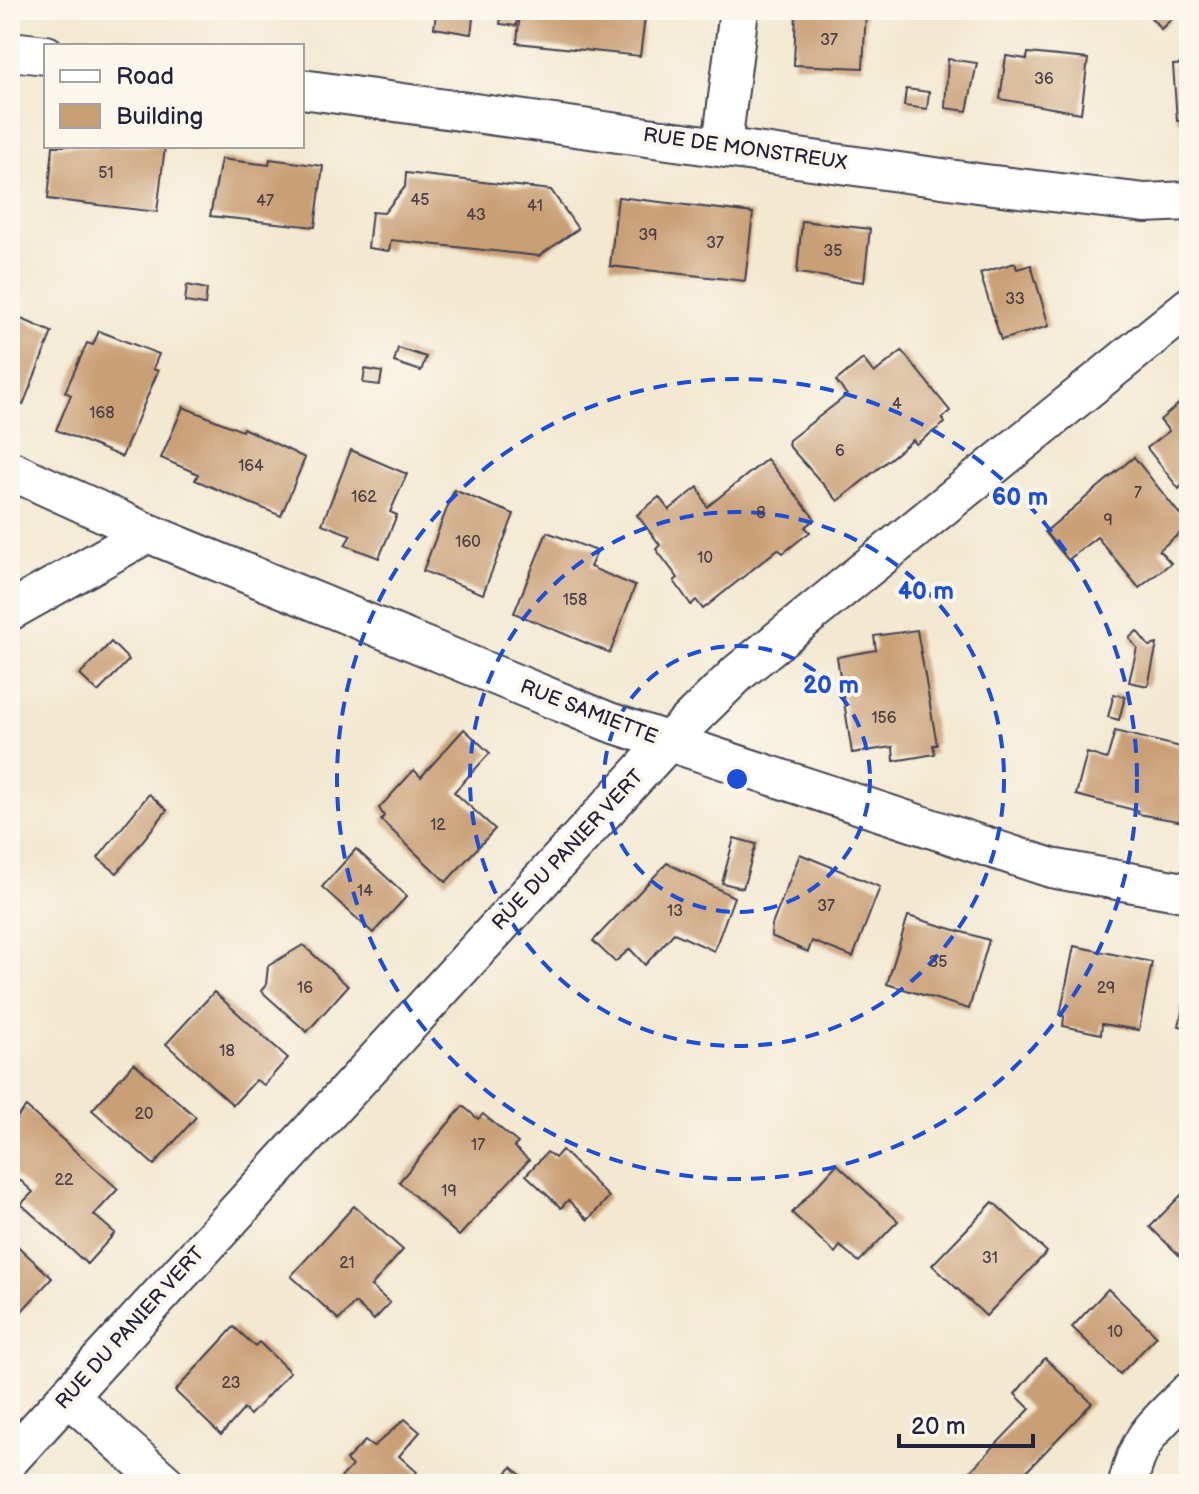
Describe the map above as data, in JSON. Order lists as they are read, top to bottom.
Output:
{
  "streets": {
    "street": ["RUE DE MONSTREUX", "RUE SAMIETTE", "RUE DU PANIER VERT"]
  },
  "crossings": [
    ["RUE SAMIETTE", "RUE DU PANIER VERT"]
  ],
  "house_numbers": [
    "37",
    "36",
    "51",
    "45",
    "47",
    "41",
    "43",
    "39",
    "37",
    "35",
    "33",
    "4",
    "168",
    "6",
    "164",
    "7",
    "162",
    "8",
    "9",
    "160",
    "10",
    "158",
    "156",
    "12",
    "14",
    "37",
    "13",
    "35",
    "16",
    "29",
    "18",
    "20",
    "17",
    "22",
    "19",
    "31",
    "21",
    "10",
    "23"
  ],
  "legend": ["Road", "Building"],
  "scale_bar": "20 m",
  "rings": ["60 m", "40 m", "20 m"]
}
